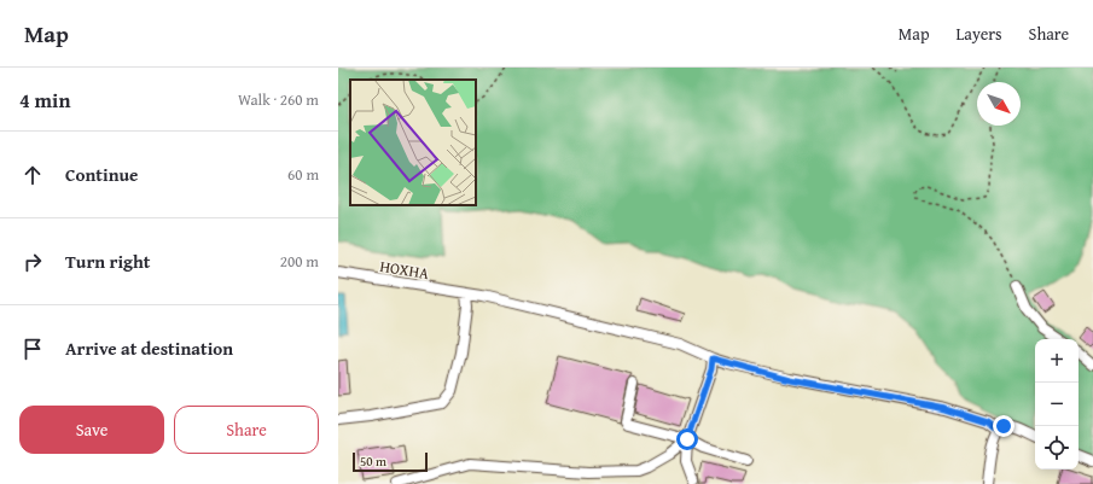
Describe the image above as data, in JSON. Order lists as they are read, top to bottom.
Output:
{
  "streets": {
    "street": ["HOXHA"]
  },
  "scale_bar": "50 m",
  "north": "bottom right",
  "page": {
    "header": "Map",
    "nav": ["Map", "Layers", "Share"],
    "heading": ["4 min", "Walk · 260 m"],
    "list": [
      ["Continue", "60 m"],
      ["Turn right", "200 m"],
      "Arrive at destination"
    ],
    "map_buttons": ["+", "−"],
    "buttons": ["Save", "Share"],
    "scale": "50 m"
  }
}
